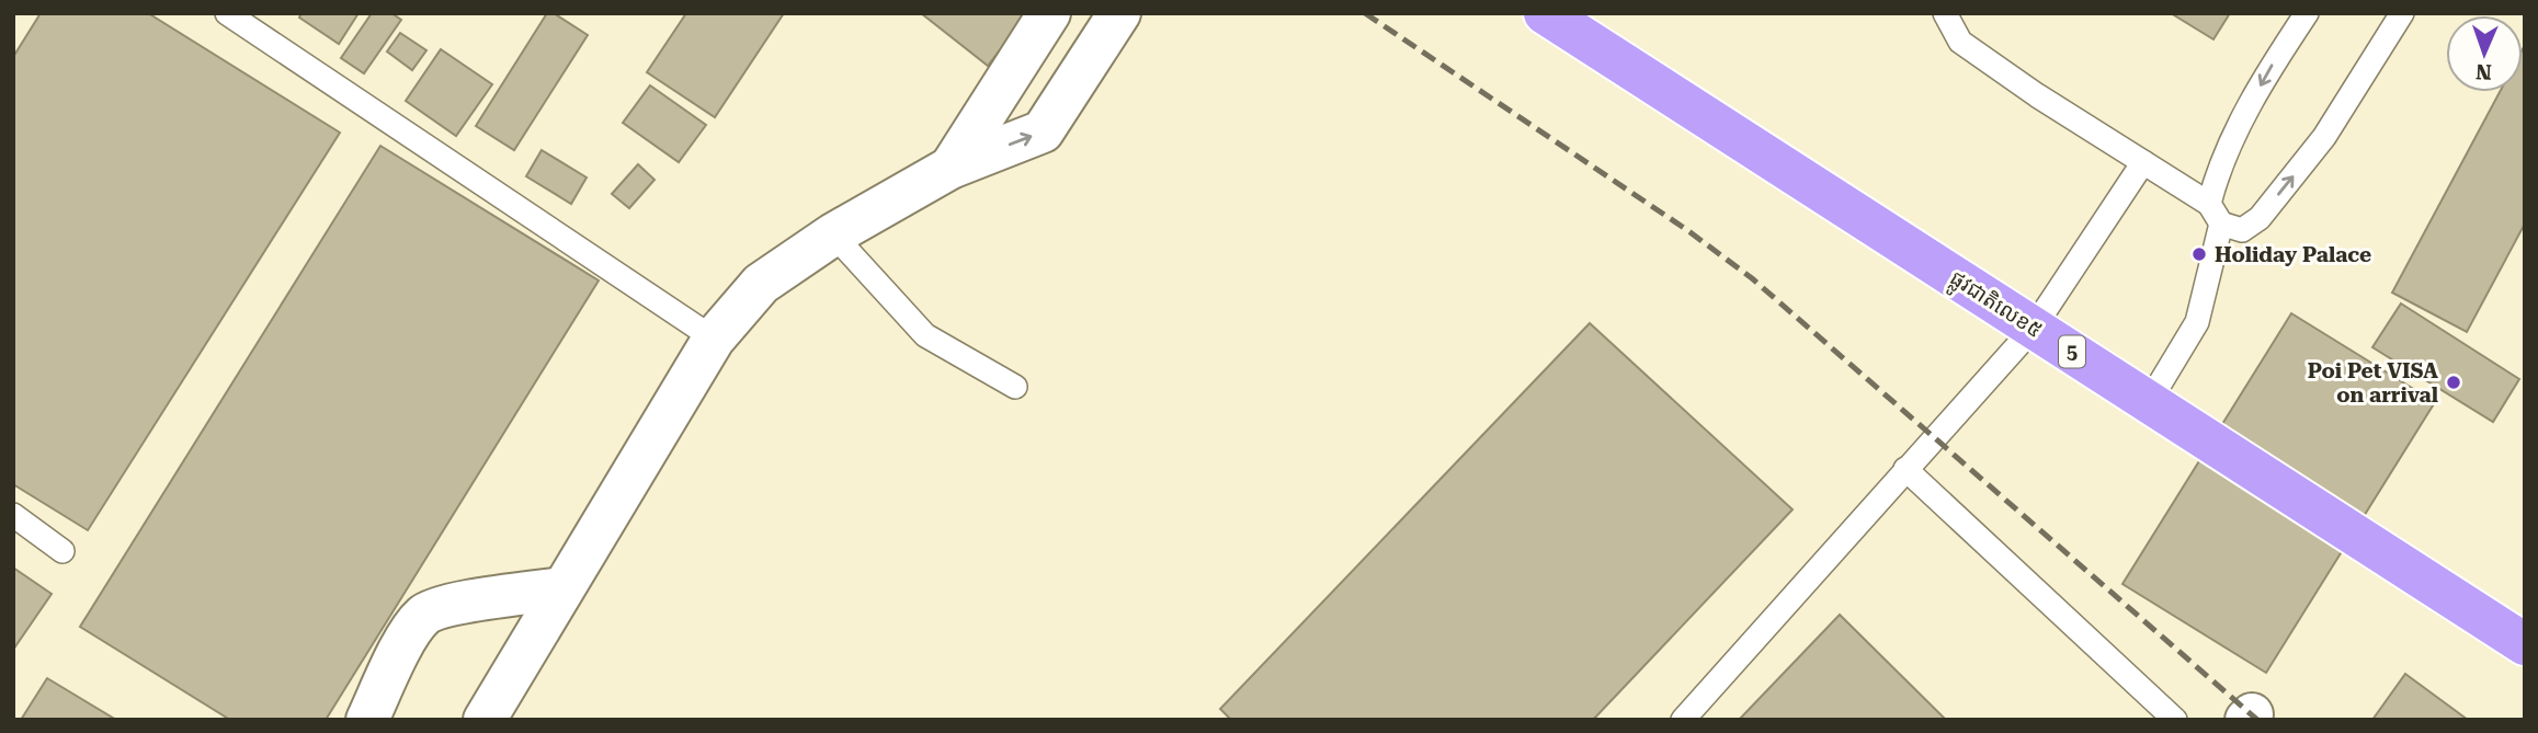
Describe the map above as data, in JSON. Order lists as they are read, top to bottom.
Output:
{
  "streets": {
    "highway": ["ផ្លូវជាតិលេខ៥", "5"]
  },
  "places": ["Holiday Palace", "Poi Pet VISA on arrival"],
  "north": "bottom"
}
